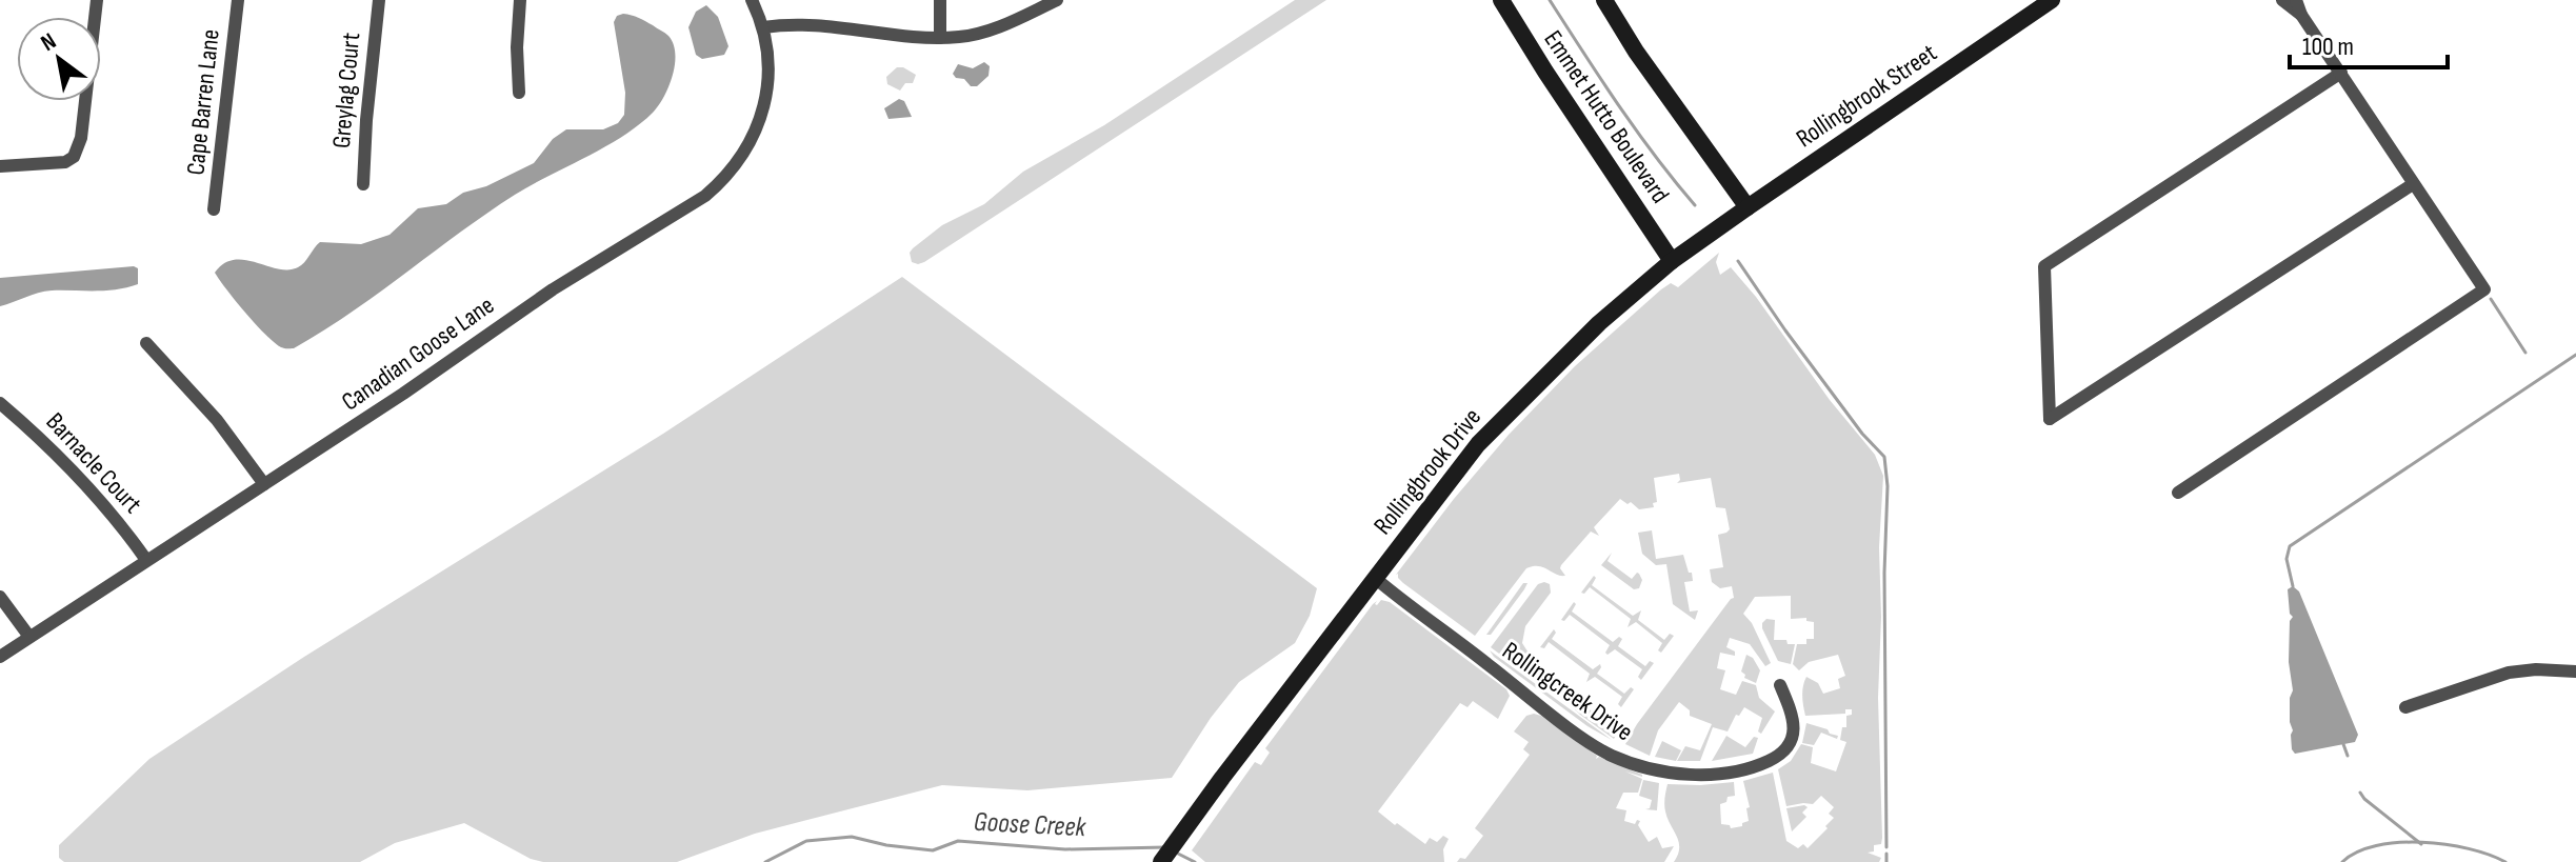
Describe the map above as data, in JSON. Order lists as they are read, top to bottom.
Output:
{
  "streets": {
    "main road": ["Rollingbrook Street", "Emmet Hutto Boulevard", "Rollingbrook Drive"],
    "street": [
      "Greylag Court",
      "Cape Barren Lane",
      "Canadian Goose Lane",
      "Barnacle Court",
      "Rollingcreek Drive"
    ]
  },
  "crossings": [
    ["Rollingbrook Street", "Rollingbrook Drive"],
    ["Emmet Hutto Boulevard", "Rollingbrook Drive"],
    ["Canadian Goose Lane", "Barnacle Court"],
    ["Rollingbrook Drive", "Rollingcreek Drive"]
  ],
  "water": ["Goose Creek"],
  "scale_bar": "100 m",
  "north": "top left"
}
